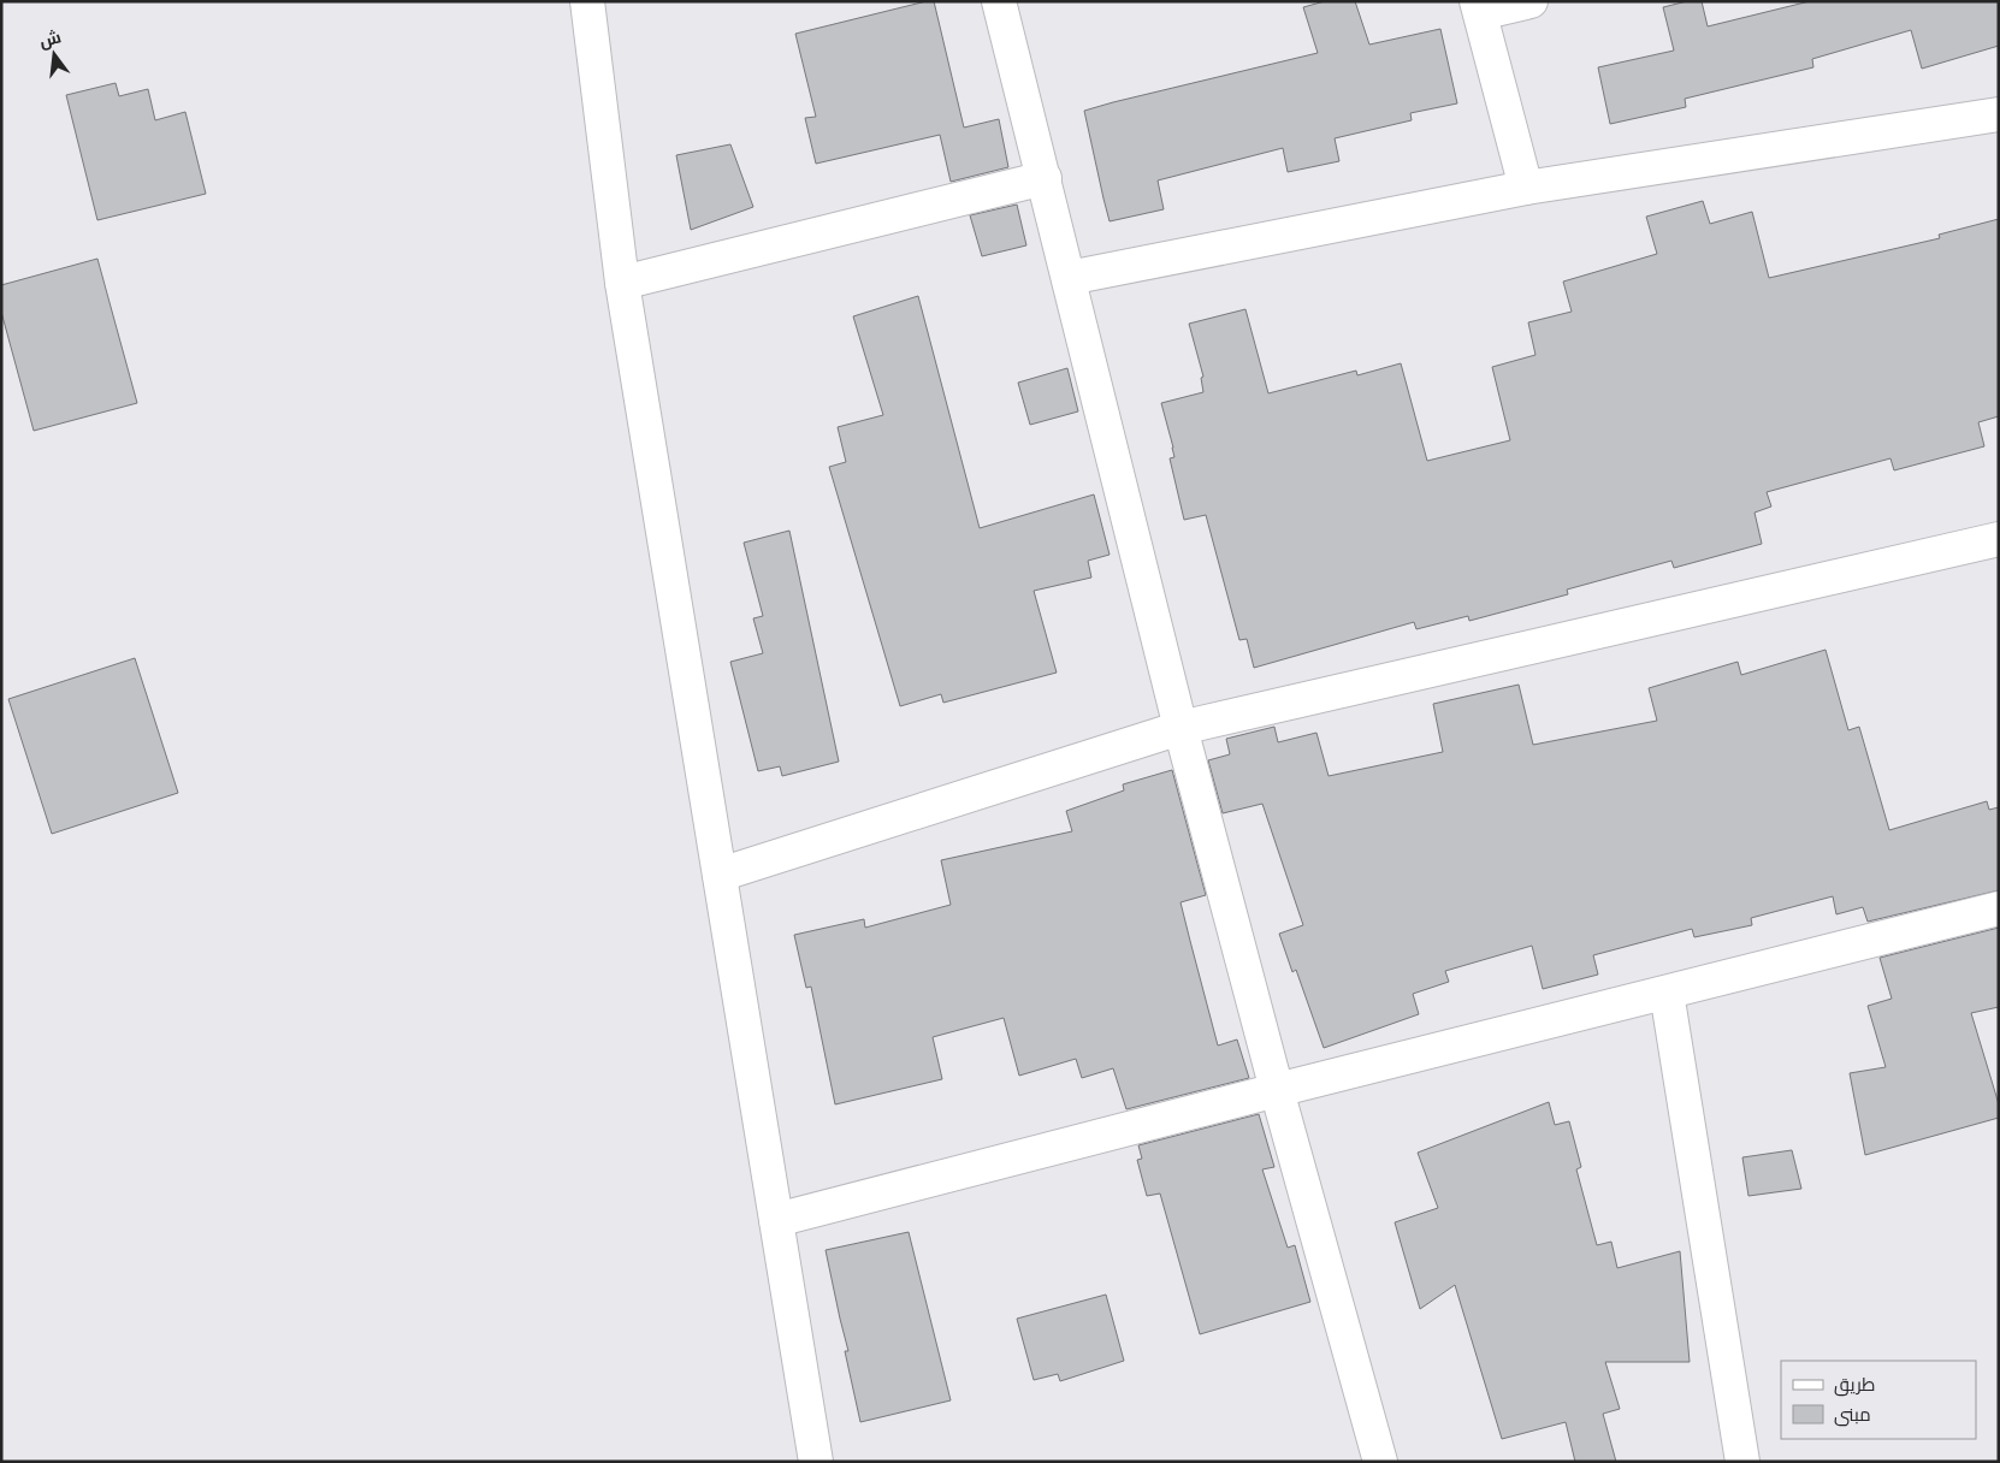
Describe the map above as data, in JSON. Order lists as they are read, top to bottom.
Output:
{
  "legend": ["طريق", "مبنى"],
  "north": "top"
}
